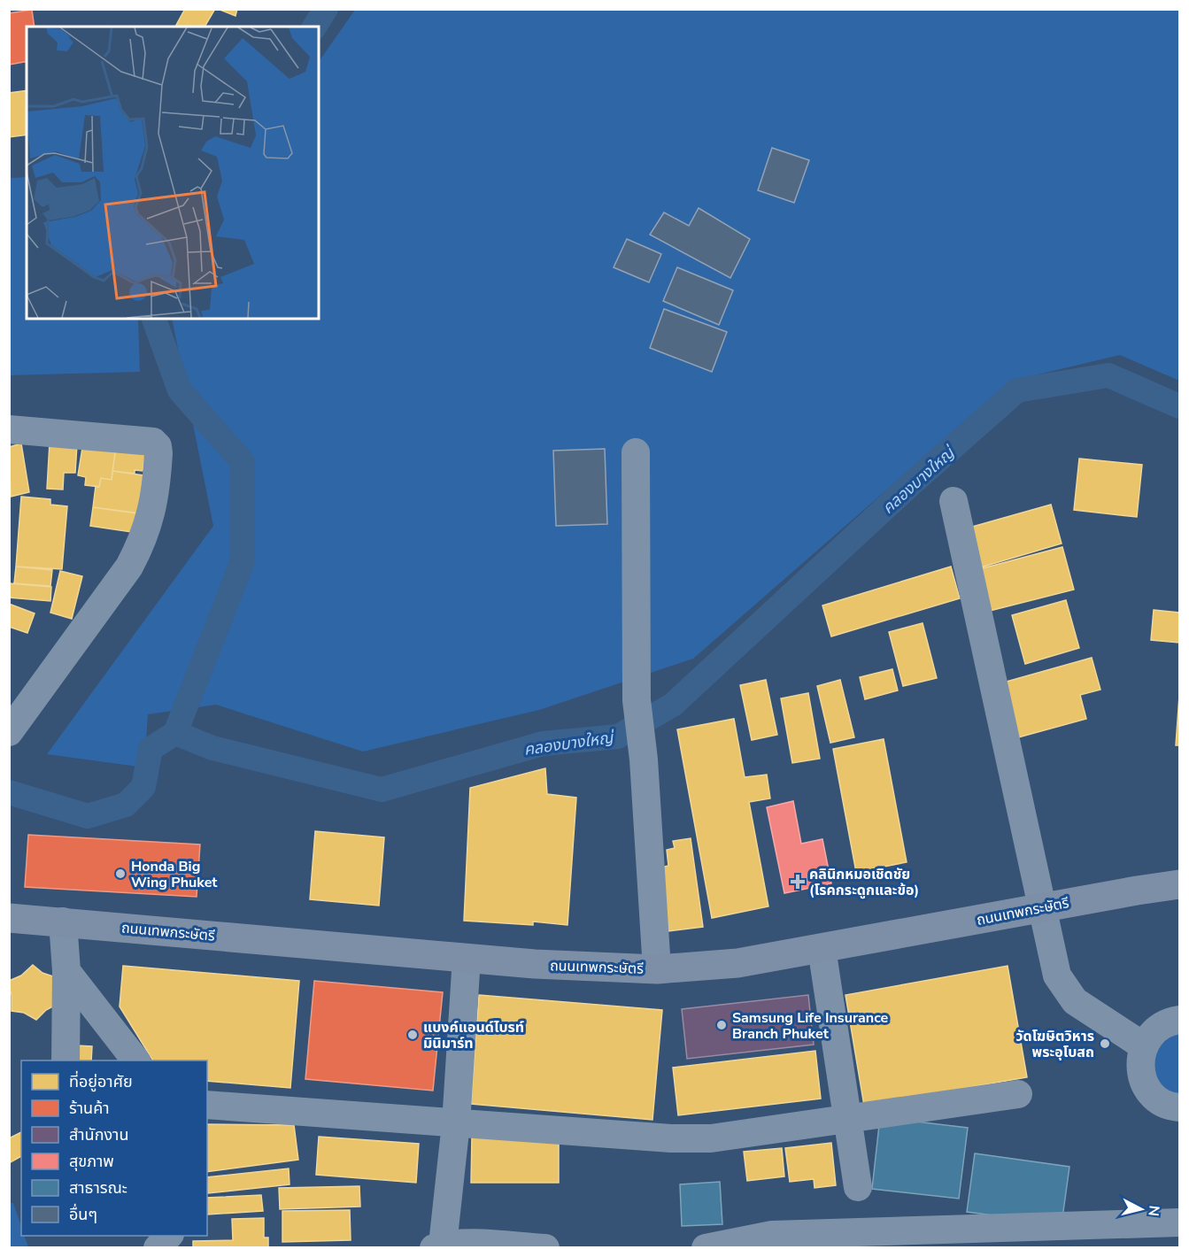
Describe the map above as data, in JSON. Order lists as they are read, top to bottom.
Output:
{
  "streets": {
    "main road": ["ถนนเทพกระษัตรี"]
  },
  "water": ["คลองบางใหญ่"],
  "places": {
    "other": [
      "Honda Big Wing Phuket",
      "Samsung Life Insurance Branch Phuket",
      "แบงค์แอนด์ไบรท์ มินิมาร์ท",
      "วัดโฆษิตวิหาร พระอุโบสถ"
    ],
    "health": ["คลินิกหมอเชิดชัย (โรคกระดูกและข้อ)"]
  },
  "legend": [
    "ที่อยู่อาศัย",
    "ร้านค้า",
    "สำนักงาน",
    "สุขภาพ",
    "สาธารณะ",
    "อื่นๆ"
  ],
  "north": "right"
}
